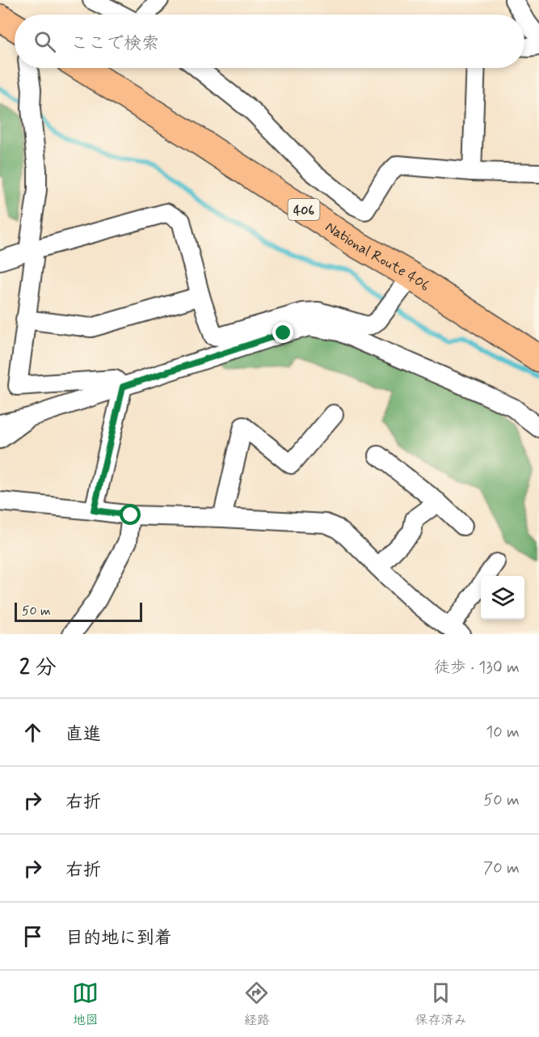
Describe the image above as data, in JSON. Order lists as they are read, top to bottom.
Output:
{
  "streets": {
    "highway": ["406", "National Route 406"]
  },
  "scale_bar": "50 m",
  "page": {
    "search": "ここで検索",
    "scale": "50 m",
    "heading": ["2 分", "徒歩 · 130 m"],
    "list": [
      ["直進", "10 m"],
      ["右折", "50 m"],
      ["右折", "70 m"],
      "目的地に到着"
    ],
    "nav": ["地図", "経路", "保存済み"]
  }
}
